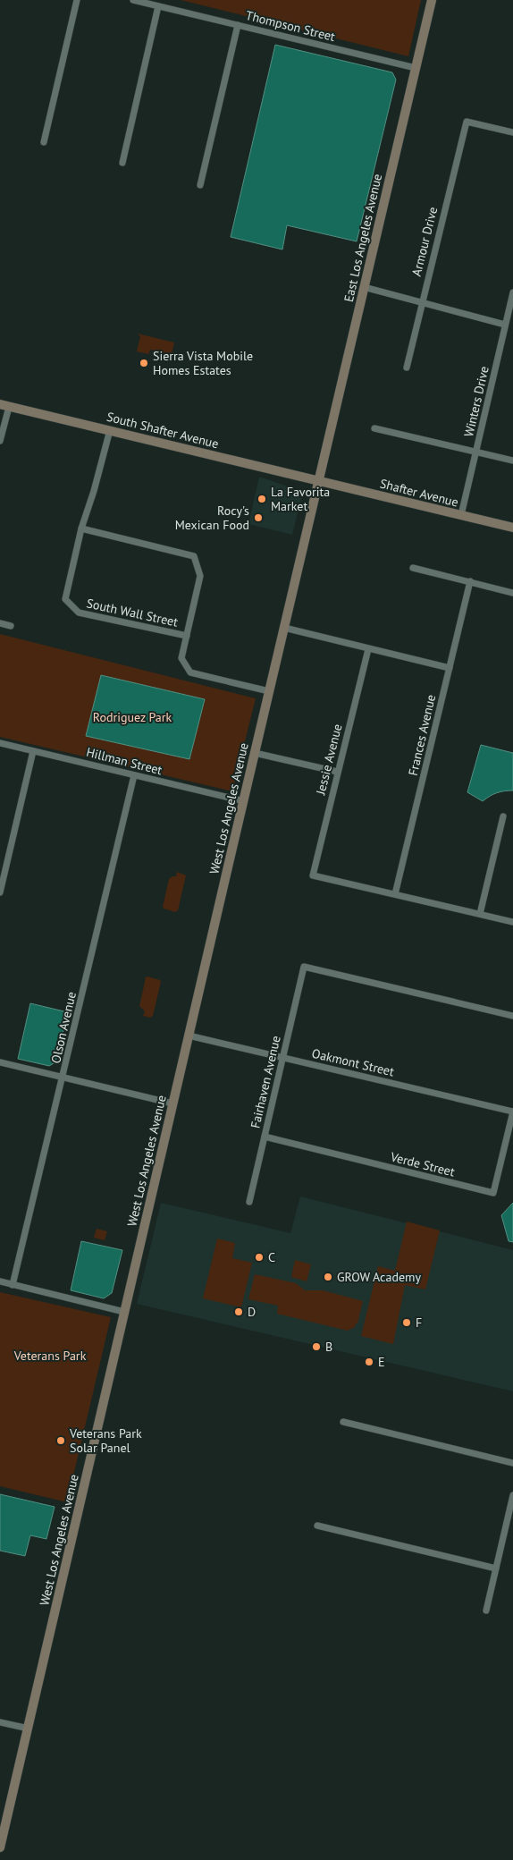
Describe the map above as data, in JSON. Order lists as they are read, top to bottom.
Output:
{
  "streets": {
    "street": [
      "Thompson Street",
      "East Los Angeles Avenue",
      "Armour Drive",
      "Winters Drive",
      "South Shafter Avenue",
      "Shafter Avenue",
      "South Wall Street",
      "Frances Avenue",
      "Jessie Avenue",
      "Hillman Street",
      "West Los Angeles Avenue",
      "Olson Avenue",
      "Oakmont Street",
      "Fairhaven Avenue",
      "Verde Street"
    ]
  },
  "crossings": [
    ["Thompson Street", "East Los Angeles Avenue"],
    ["East Los Angeles Avenue", "South Shafter Avenue"],
    ["East Los Angeles Avenue", "Shafter Avenue"],
    ["East Los Angeles Avenue", "West Los Angeles Avenue"],
    ["Winters Drive", "Shafter Avenue"],
    ["South Shafter Avenue", "Shafter Avenue"],
    ["South Shafter Avenue", "West Los Angeles Avenue"],
    ["Shafter Avenue", "West Los Angeles Avenue"],
    ["South Wall Street", "West Los Angeles Avenue"],
    ["Frances Avenue", "Jessie Avenue"],
    ["Hillman Street", "West Los Angeles Avenue"],
    ["Hillman Street", "Olson Avenue"],
    ["West Los Angeles Avenue", "Oakmont Street"],
    ["Oakmont Street", "Fairhaven Avenue"],
    ["Oakmont Street", "Verde Street"],
    ["Fairhaven Avenue", "Verde Street"]
  ],
  "parks": ["Rodriguez Park", "Veterans Park"],
  "places": [
    "Sierra Vista Mobile Homes Estates",
    "La Favorita Market",
    "Rocy's Mexican Food",
    "C",
    "GROW Academy",
    "D",
    "F",
    "B",
    "E",
    "Veterans Park Solar Panel"
  ]
}
